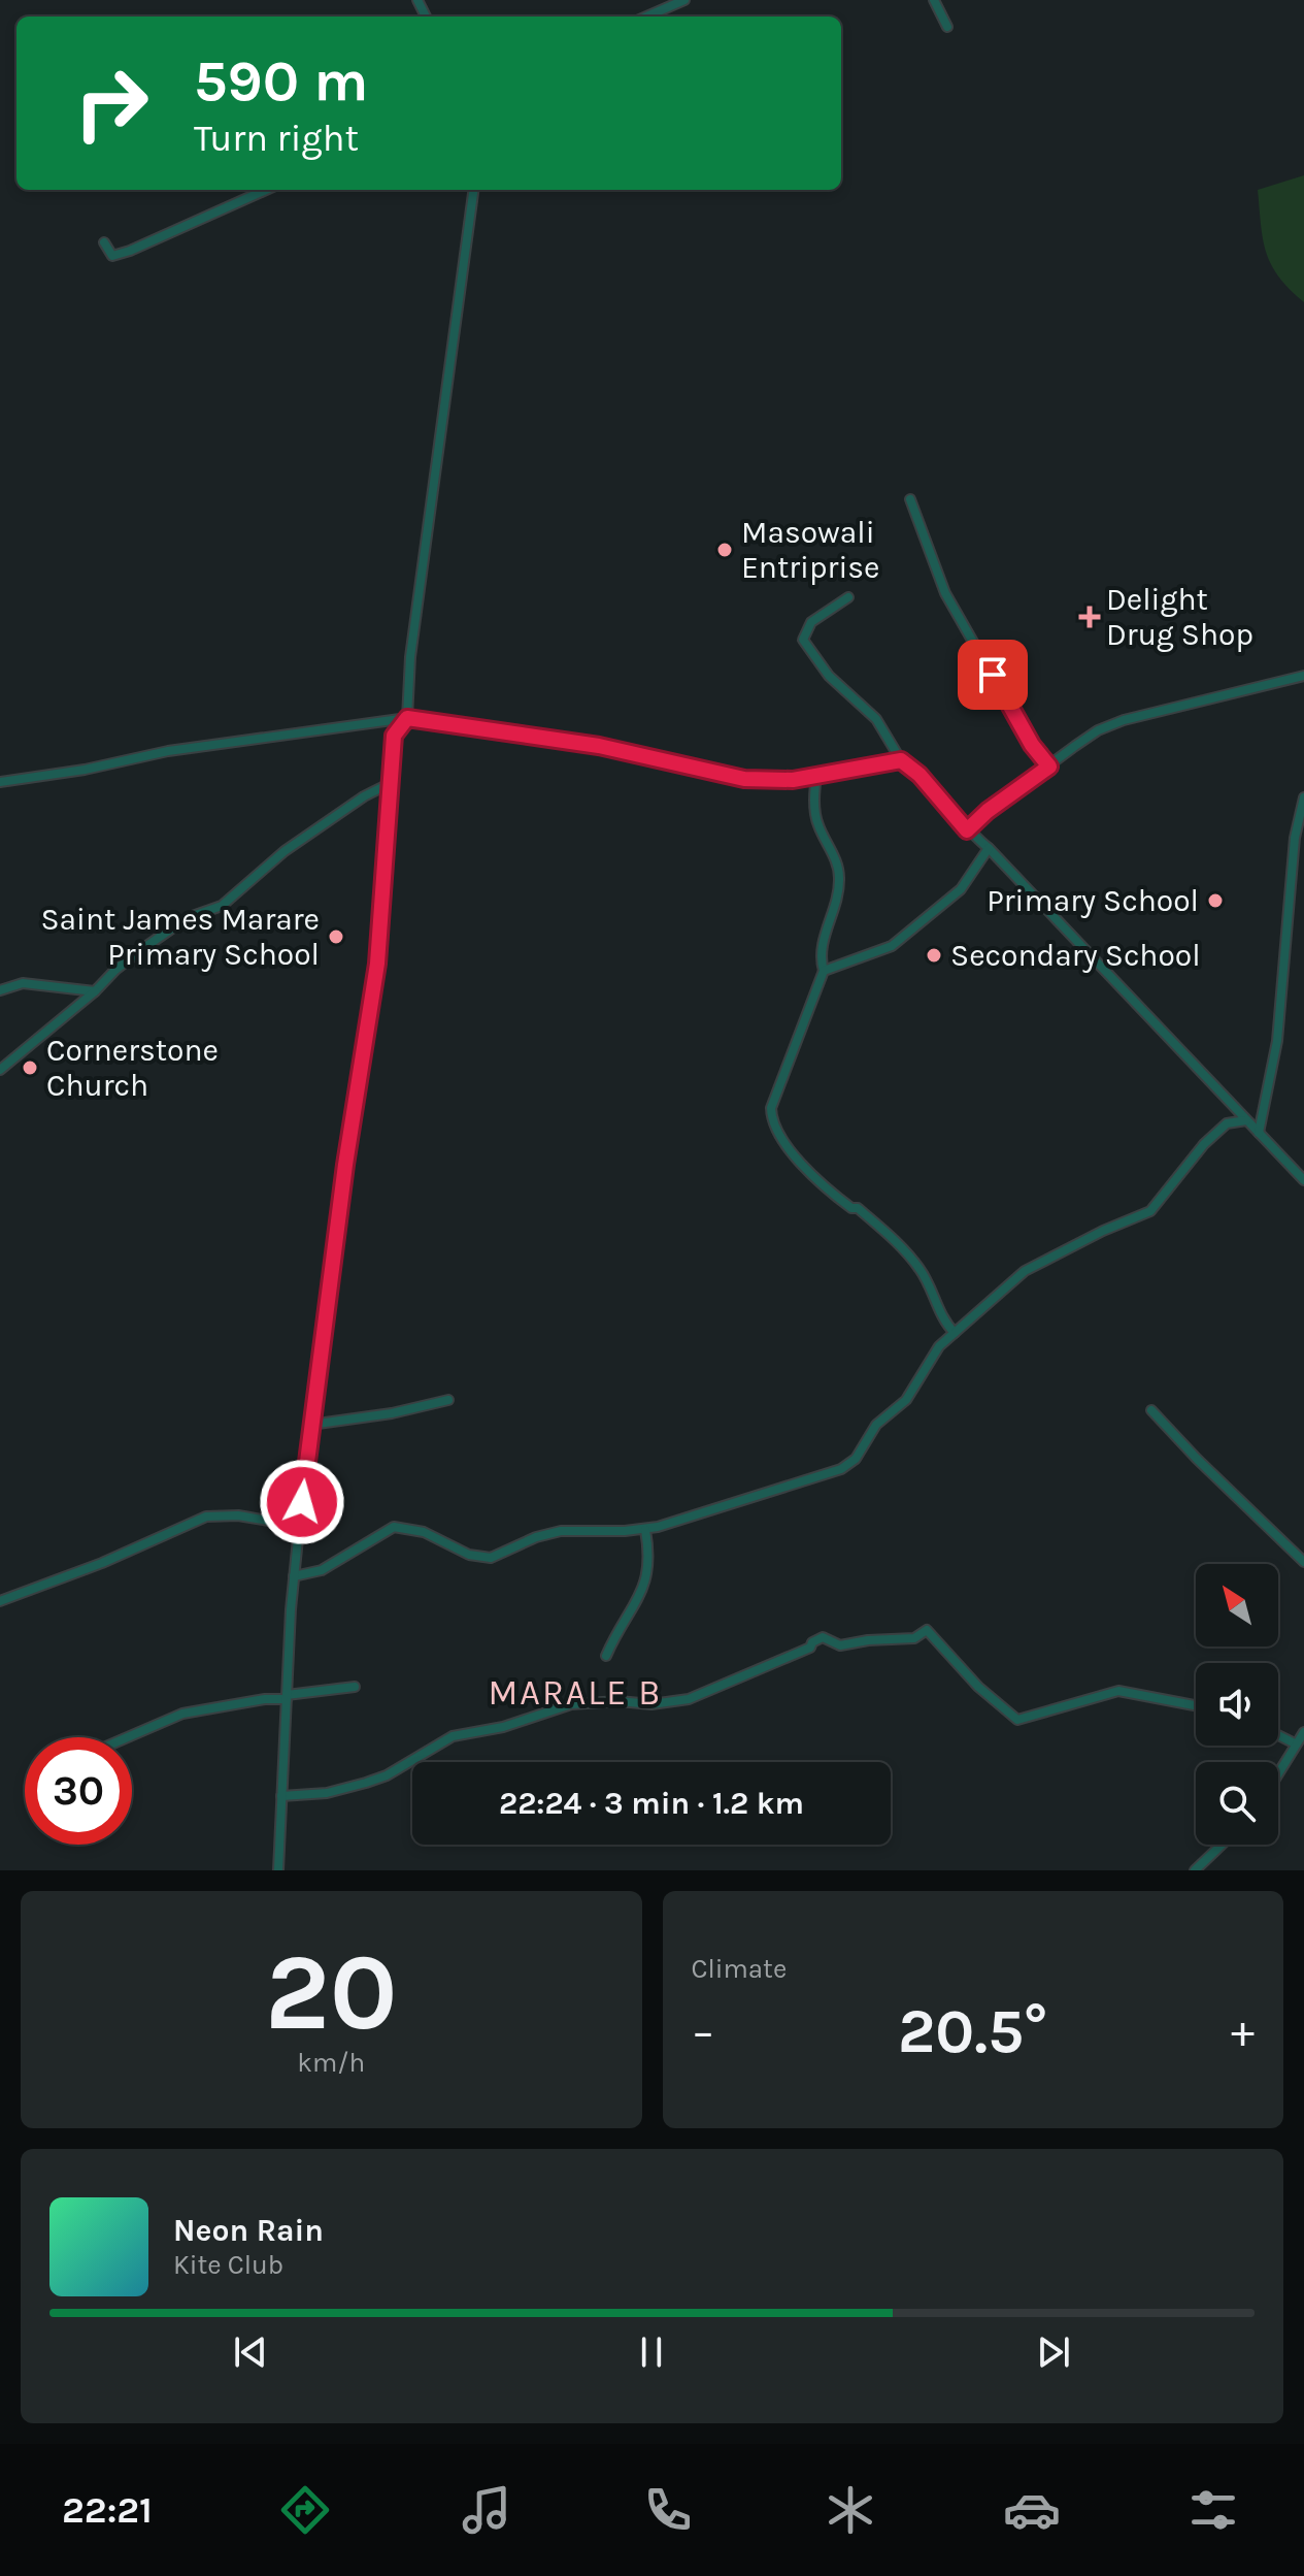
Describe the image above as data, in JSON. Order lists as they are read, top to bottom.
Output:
{
  "districts": ["MARALE B"],
  "places": {
    "other": [
      "Masowali Entriprise",
      "Primary School",
      "Saint James Marare Primary School",
      "Secondary School",
      "Cornerstone Church"
    ],
    "health": ["Delight Drug Shop"]
  },
  "north": "top left",
  "page": {
    "turn": ["590 m", "Turn right"],
    "limit": "30",
    "trip": "22:24 · 3 min · 1.2 km",
    "tile": [
      ["20", "km/h"],
      "Climate"
    ],
    "heat": ["−", "20.5°", "+"],
    "song": ["Neon Rain", "Kite Club"],
    "tabs": "22:21"
  }
}
